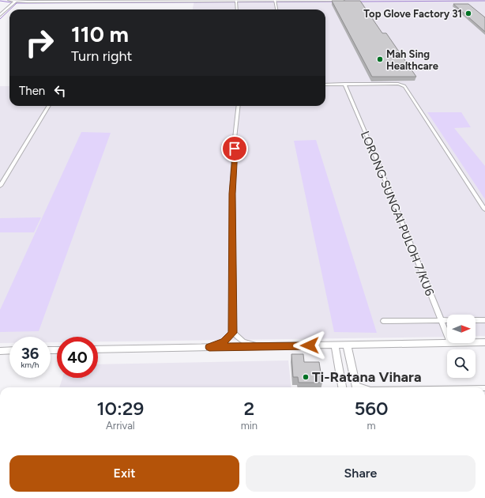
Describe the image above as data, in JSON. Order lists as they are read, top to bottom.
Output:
{
  "streets": {
    "street": ["LORONG SUNGAI PULOH 7/KU6"]
  },
  "places": ["Top Glove Factory 31", "Mah Sing Healthcare", "Ti-Ratana Vihara"],
  "north": "right",
  "page": {
    "turn": ["110 m", "Turn right"],
    "then": "Then",
    "speed": "36 km/h",
    "limit": "40",
    "eta": [
      "10:29",
      "Arrival",
      "2",
      "min",
      "560",
      "m"
    ],
    "buttons": ["Exit", "Share"]
  }
}
